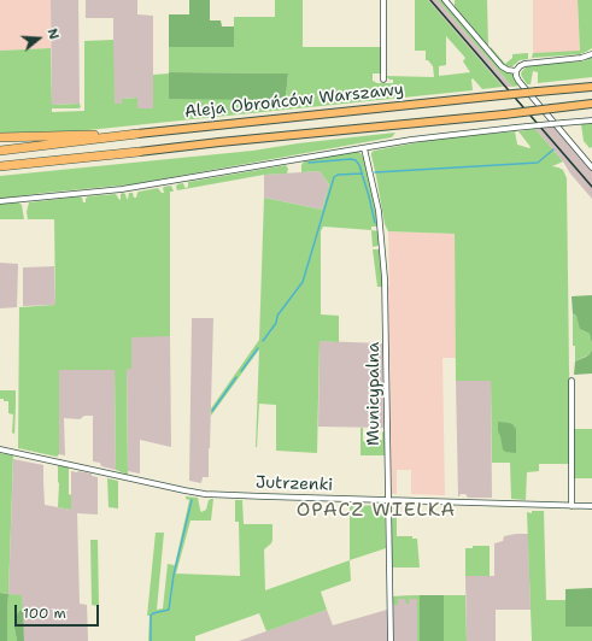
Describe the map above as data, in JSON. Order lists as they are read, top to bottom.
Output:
{
  "streets": {
    "highway": ["Aleja Obrońców Warszawy"],
    "street": ["Municypalna", "Jutrzenki"]
  },
  "crossings": [
    ["Municypalna", "Jutrzenki"]
  ],
  "districts": ["OPACZ WIELKA"],
  "scale_bar": "100 m",
  "north": "right"
}
